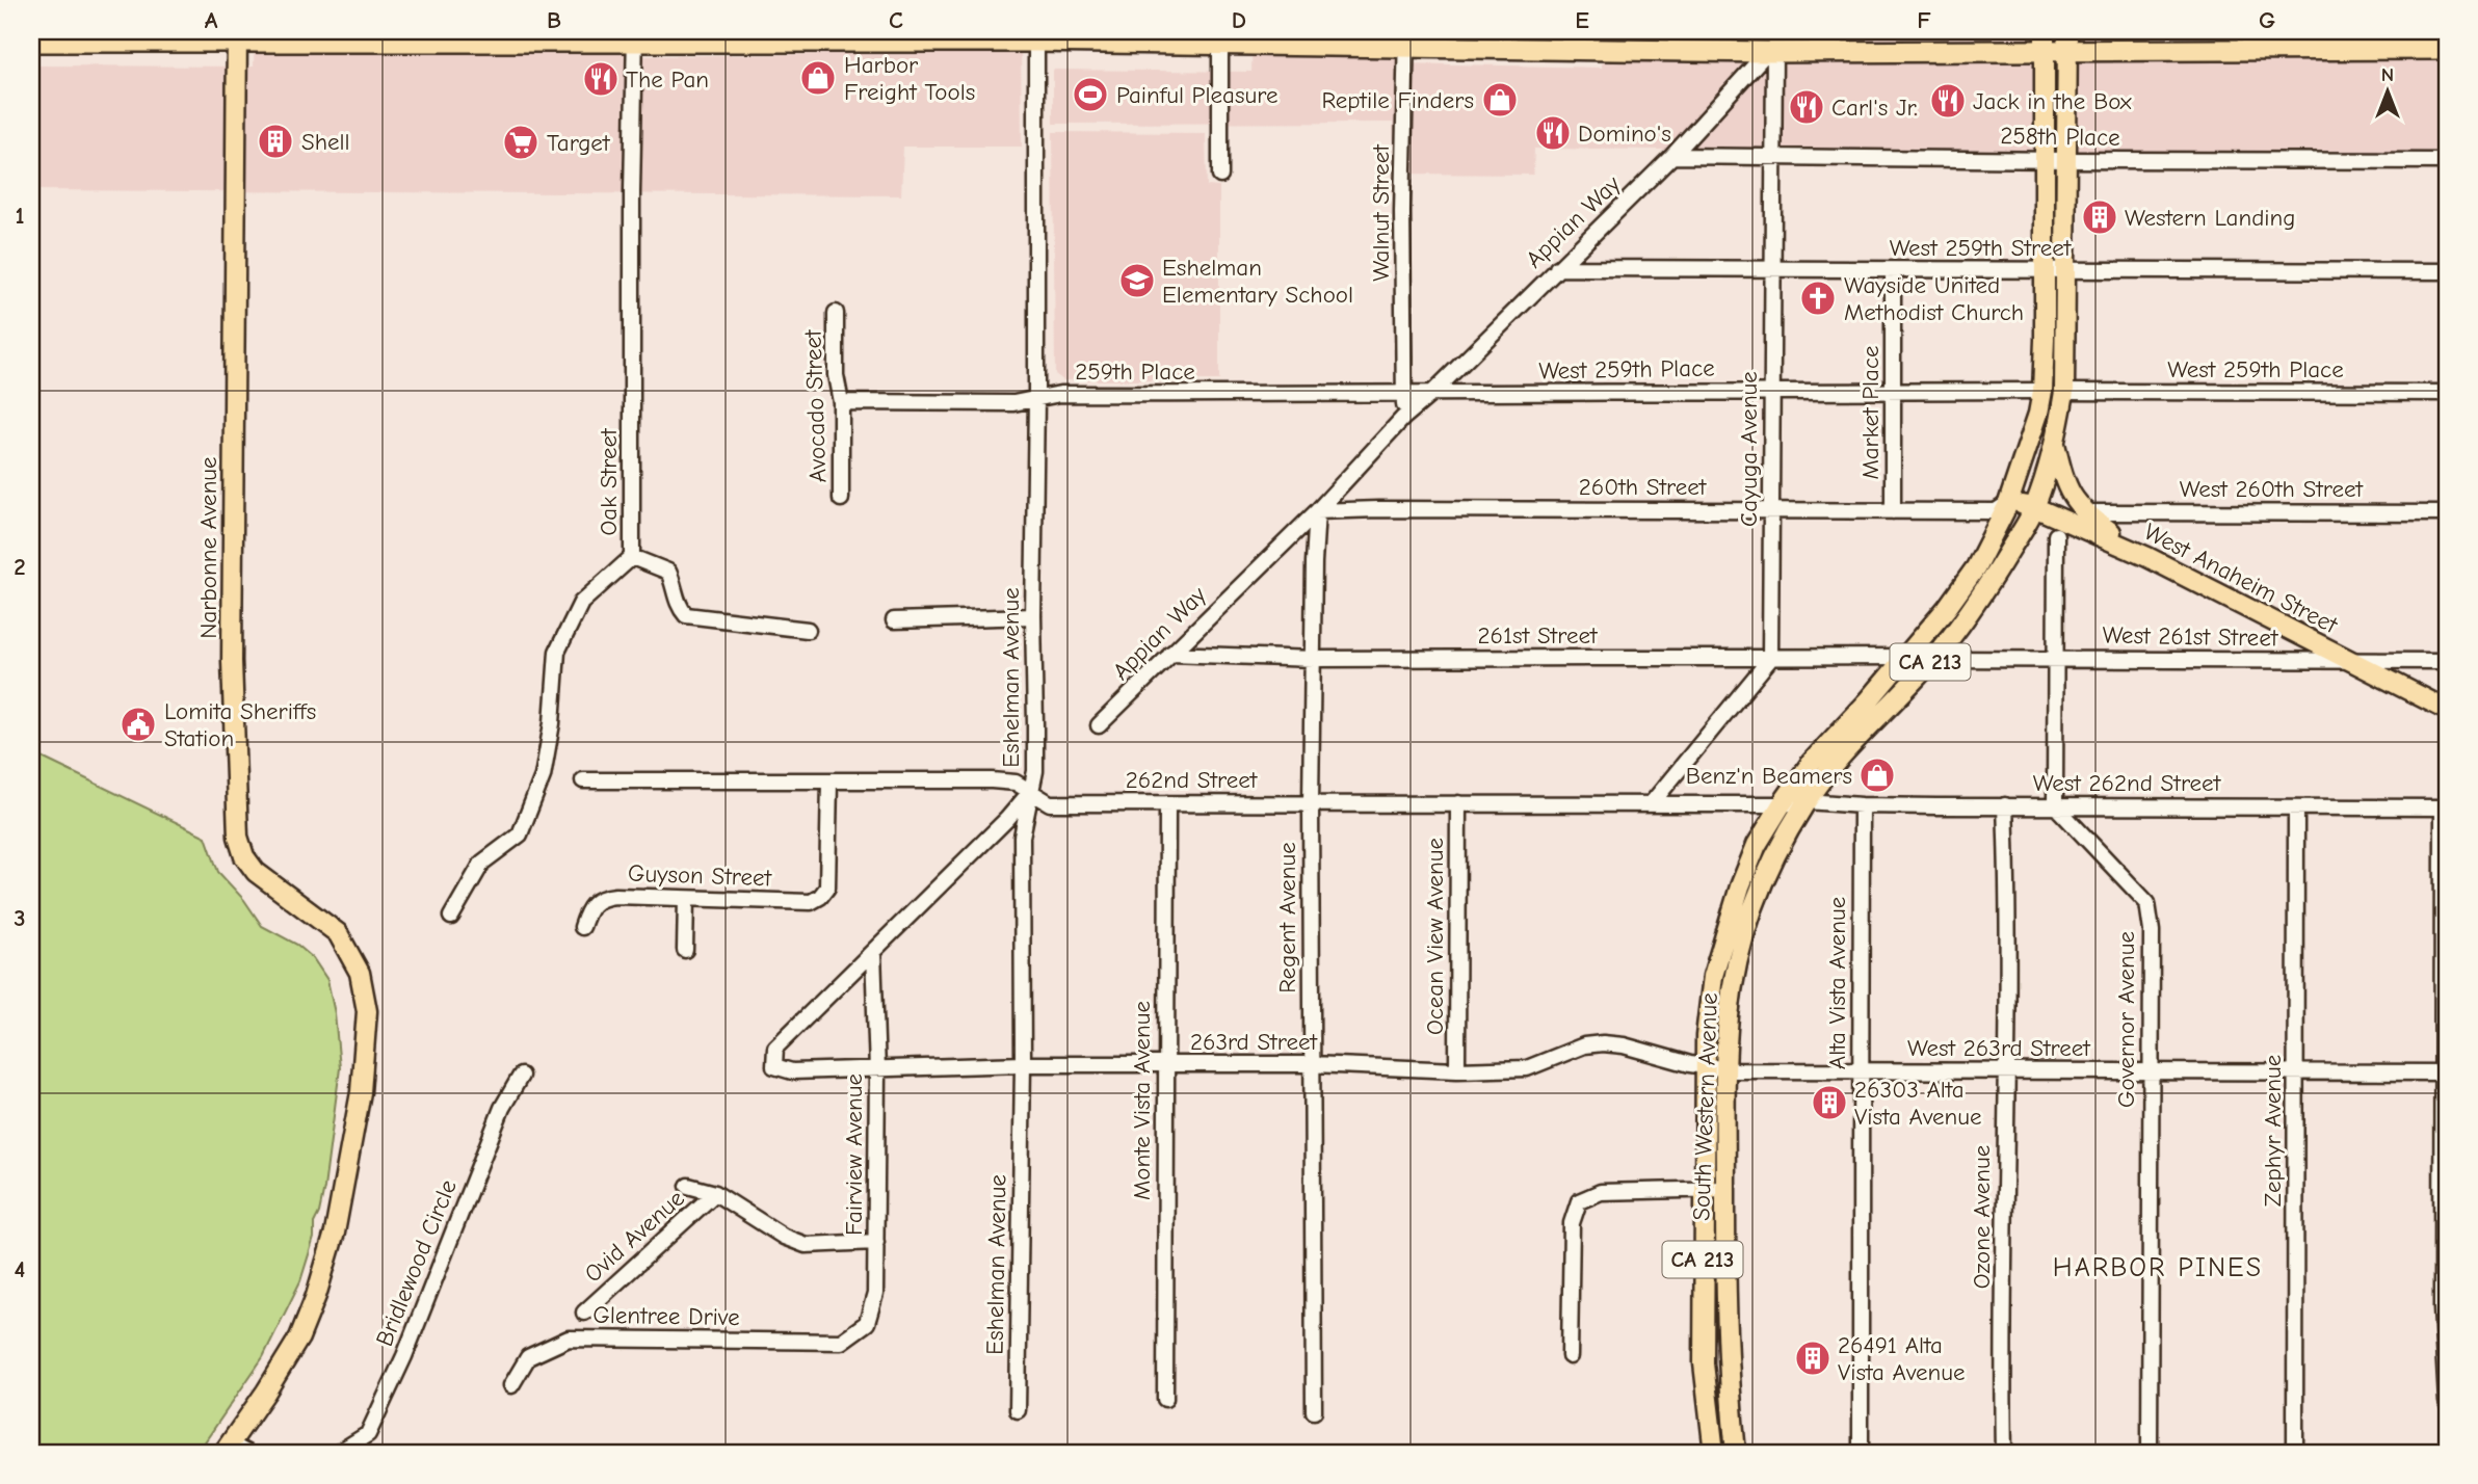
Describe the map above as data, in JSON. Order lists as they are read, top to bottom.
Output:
{
  "streets": {
    "main road": [
      "Narbonne Avenue",
      "West Anaheim Street",
      "CA 213",
      "South Western Avenue"
    ],
    "street": [
      "258th Place",
      "Walnut Street",
      "Appian Way",
      "West 259th Street",
      "West 259th Place",
      "259th Place",
      "Avocado Street",
      "Market Place",
      "Cayuga Avenue",
      "Oak Street",
      "260th Street",
      "West 260th Street",
      "261st Street",
      "West 261st Street",
      "Eshelman Avenue",
      "262nd Street",
      "West 262nd Street",
      "Guyson Street",
      "Regent Avenue",
      "Ocean View Avenue",
      "Alta Vista Avenue",
      "Governor Avenue",
      "263rd Street",
      "West 263rd Street",
      "Monte Vista Avenue",
      "Zephyr Avenue",
      "Fairview Avenue",
      "Ozone Avenue",
      "Ovid Avenue",
      "Bridlewood Circle",
      "Glentree Drive"
    ]
  },
  "crossings": [
    ["258th Place", "Appian Way"],
    ["258th Place", "Cayuga Avenue"],
    ["258th Place", "South Western Avenue"],
    ["Walnut Street", "259th Place"],
    ["Appian Way", "West 259th Street"],
    ["Appian Way", "West 259th Place"],
    ["Appian Way", "259th Place"],
    ["Appian Way", "Cayuga Avenue"],
    ["Appian Way", "260th Street"],
    ["Appian Way", "261st Street"],
    ["Appian Way", "Regent Avenue"],
    ["West 259th Street", "Market Place"],
    ["West 259th Street", "Cayuga Avenue"],
    ["West 259th Street", "South Western Avenue"],
    ["West 259th Place", "259th Place"],
    ["West 259th Place", "Market Place"],
    ["West 259th Place", "Cayuga Avenue"],
    ["West 259th Place", "South Western Avenue"],
    ["259th Place", "Avocado Street"],
    ["259th Place", "Eshelman Avenue"],
    ["Market Place", "260th Street"],
    ["Cayuga Avenue", "260th Street"],
    ["Cayuga Avenue", "261st Street"],
    ["260th Street", "West Anaheim Street"],
    ["260th Street", "Regent Avenue"],
    ["260th Street", "South Western Avenue"],
    ["West Anaheim Street", "West 261st Street"],
    ["West Anaheim Street", "South Western Avenue"],
    ["261st Street", "Regent Avenue"],
    ["261st Street", "South Western Avenue"],
    ["West 261st Street", "South Western Avenue"],
    ["Eshelman Avenue", "262nd Street"],
    ["Eshelman Avenue", "263rd Street"],
    ["262nd Street", "West 262nd Street"],
    ["262nd Street", "Guyson Street"],
    ["262nd Street", "Regent Avenue"],
    ["262nd Street", "Ocean View Avenue"],
    ["262nd Street", "Monte Vista Avenue"],
    ["262nd Street", "South Western Avenue"],
    ["West 262nd Street", "Alta Vista Avenue"],
    ["West 262nd Street", "Governor Avenue"],
    ["West 262nd Street", "South Western Avenue"],
    ["West 262nd Street", "Zephyr Avenue"],
    ["West 262nd Street", "Ozone Avenue"],
    ["Regent Avenue", "263rd Street"],
    ["Ocean View Avenue", "263rd Street"],
    ["Alta Vista Avenue", "West 263rd Street"],
    ["Governor Avenue", "West 263rd Street"],
    ["263rd Street", "West 263rd Street"],
    ["263rd Street", "Monte Vista Avenue"],
    ["263rd Street", "South Western Avenue"],
    ["263rd Street", "Fairview Avenue"],
    ["West 263rd Street", "South Western Avenue"],
    ["West 263rd Street", "Zephyr Avenue"],
    ["West 263rd Street", "Ozone Avenue"],
    ["Fairview Avenue", "Glentree Drive"]
  ],
  "districts": ["HARBOR PINES"],
  "places": {
    "shop": ["Harbor Freight Tools", "Reptile Finders", "Benz'n Beamers"],
    "restaurant": [
      "The Pan",
      "Jack in the Box",
      "Carl's Jr.",
      "Domino's"
    ],
    "sports": ["Painful Pleasure"],
    "building": [
      "Shell",
      "Western Landing",
      "26303 Alta Vista Avenue",
      "26491 Alta Vista Avenue"
    ],
    "supermarket": ["Target"],
    "school or university": ["Eshelman Elementary School"],
    "church": ["Wayside United Methodist Church"],
    "public building": ["Lomita Sheriffs Station"]
  },
  "north": "top",
  "grid": {
    "columns": [
      "A",
      "B",
      "C",
      "D",
      "E",
      "F",
      "G"
    ],
    "rows": [
      "1",
      "2",
      "3",
      "4"
    ]
  }
}
